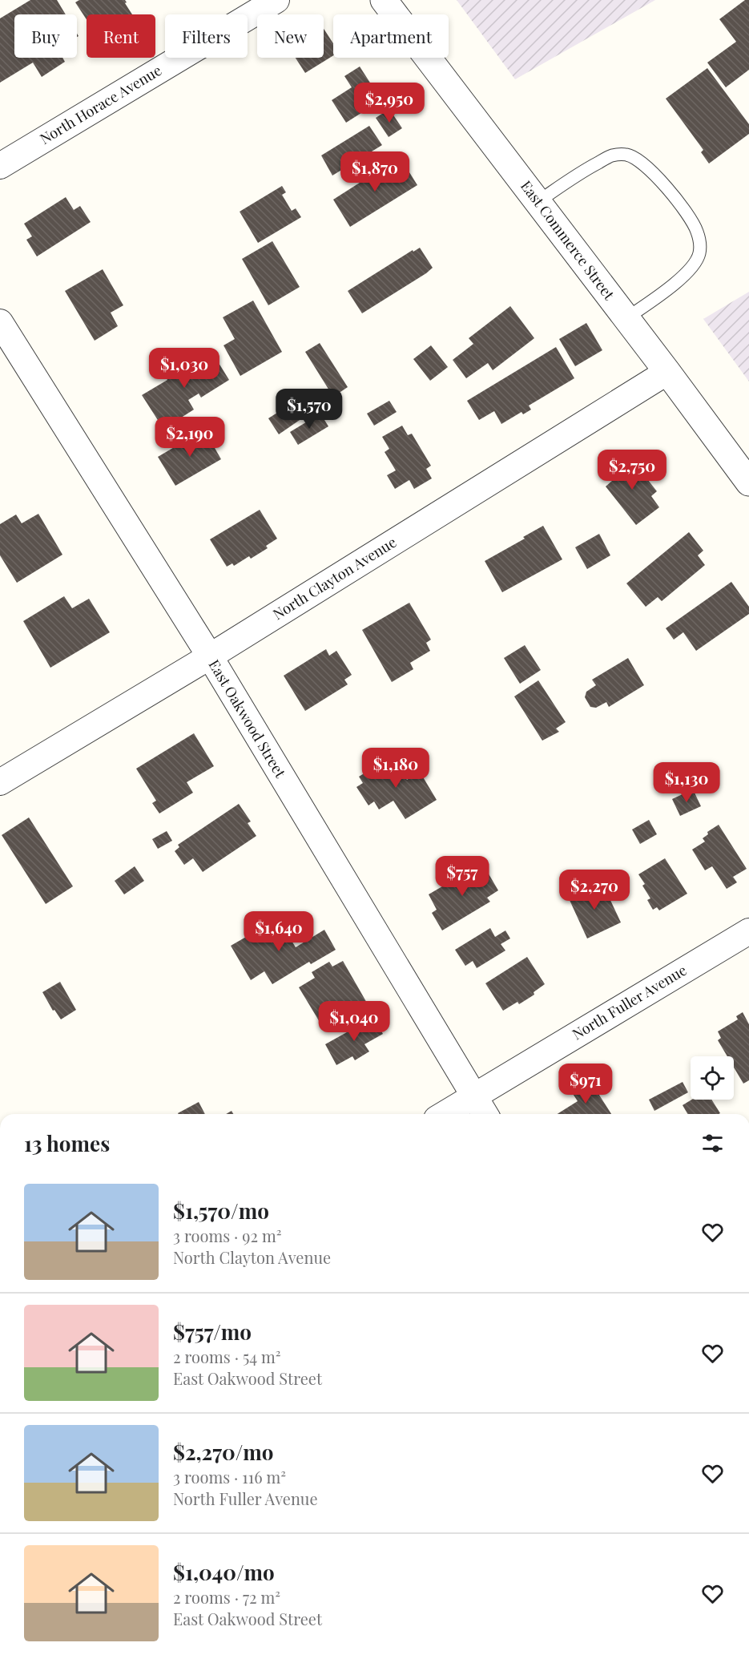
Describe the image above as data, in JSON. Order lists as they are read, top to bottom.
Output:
{
  "streets": {
    "street": [
      "North Horace Avenue",
      "East Commerce Street",
      "North Clayton Avenue",
      "East Oakwood Street",
      "North Fuller Avenue"
    ]
  },
  "crossings": [
    ["East Commerce Street", "North Clayton Avenue"],
    ["North Clayton Avenue", "East Oakwood Street"],
    ["East Oakwood Street", "North Fuller Avenue"]
  ],
  "page": {
    "chip": [
      "Buy",
      "Rent",
      "Filters",
      "New",
      "Apartment"
    ],
    "price": [
      "$2,950",
      "$1,870",
      "$1,030",
      "$1,570",
      "$2,190",
      "$2,750",
      "$1,180",
      "$1,130",
      "$757",
      "$2,270",
      "$1,640",
      "$1,040",
      "$971"
    ],
    "heading": "13 homes",
    "list": [
      {
        "name": "$1,570/mo",
        "note": "3 rooms · 92 m² · North Clayton Avenue"
      },
      {
        "name": "$757/mo",
        "note": "2 rooms · 54 m² · East Oakwood Street"
      },
      {
        "name": "$2,270/mo",
        "note": "3 rooms · 116 m² · North Fuller Avenue"
      },
      {
        "name": "$1,040/mo",
        "note": "2 rooms · 72 m² · East Oakwood Street"
      }
    ]
  }
}
